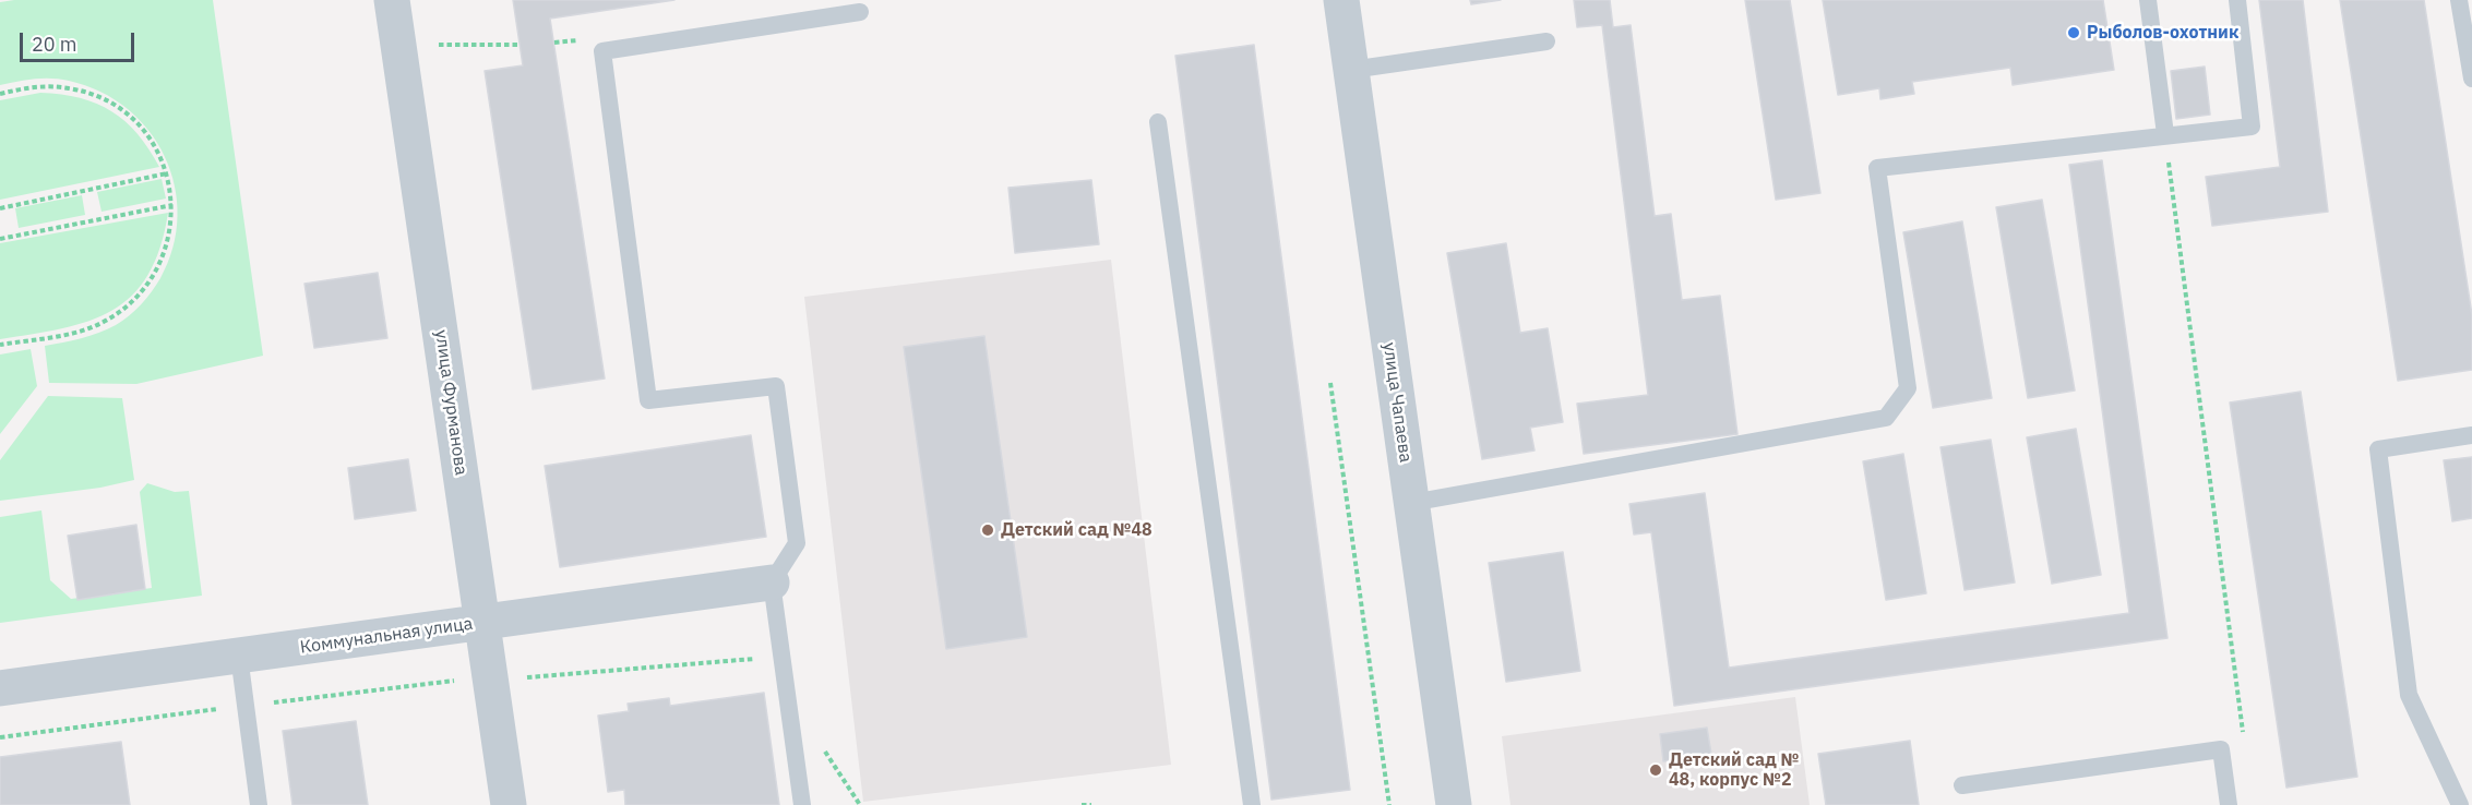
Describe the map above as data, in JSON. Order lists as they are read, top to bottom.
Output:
{
  "streets": {
    "street": ["улица Фурманова", "улица Чапаева", "Коммунальная улица"]
  },
  "crossings": [
    ["улица Фурманова", "Коммунальная улица"]
  ],
  "places": ["Рыболов-охотник", "Детский сад №48", "Детский сад № 48, корпус №2"],
  "scale_bar": "20 m"
}
